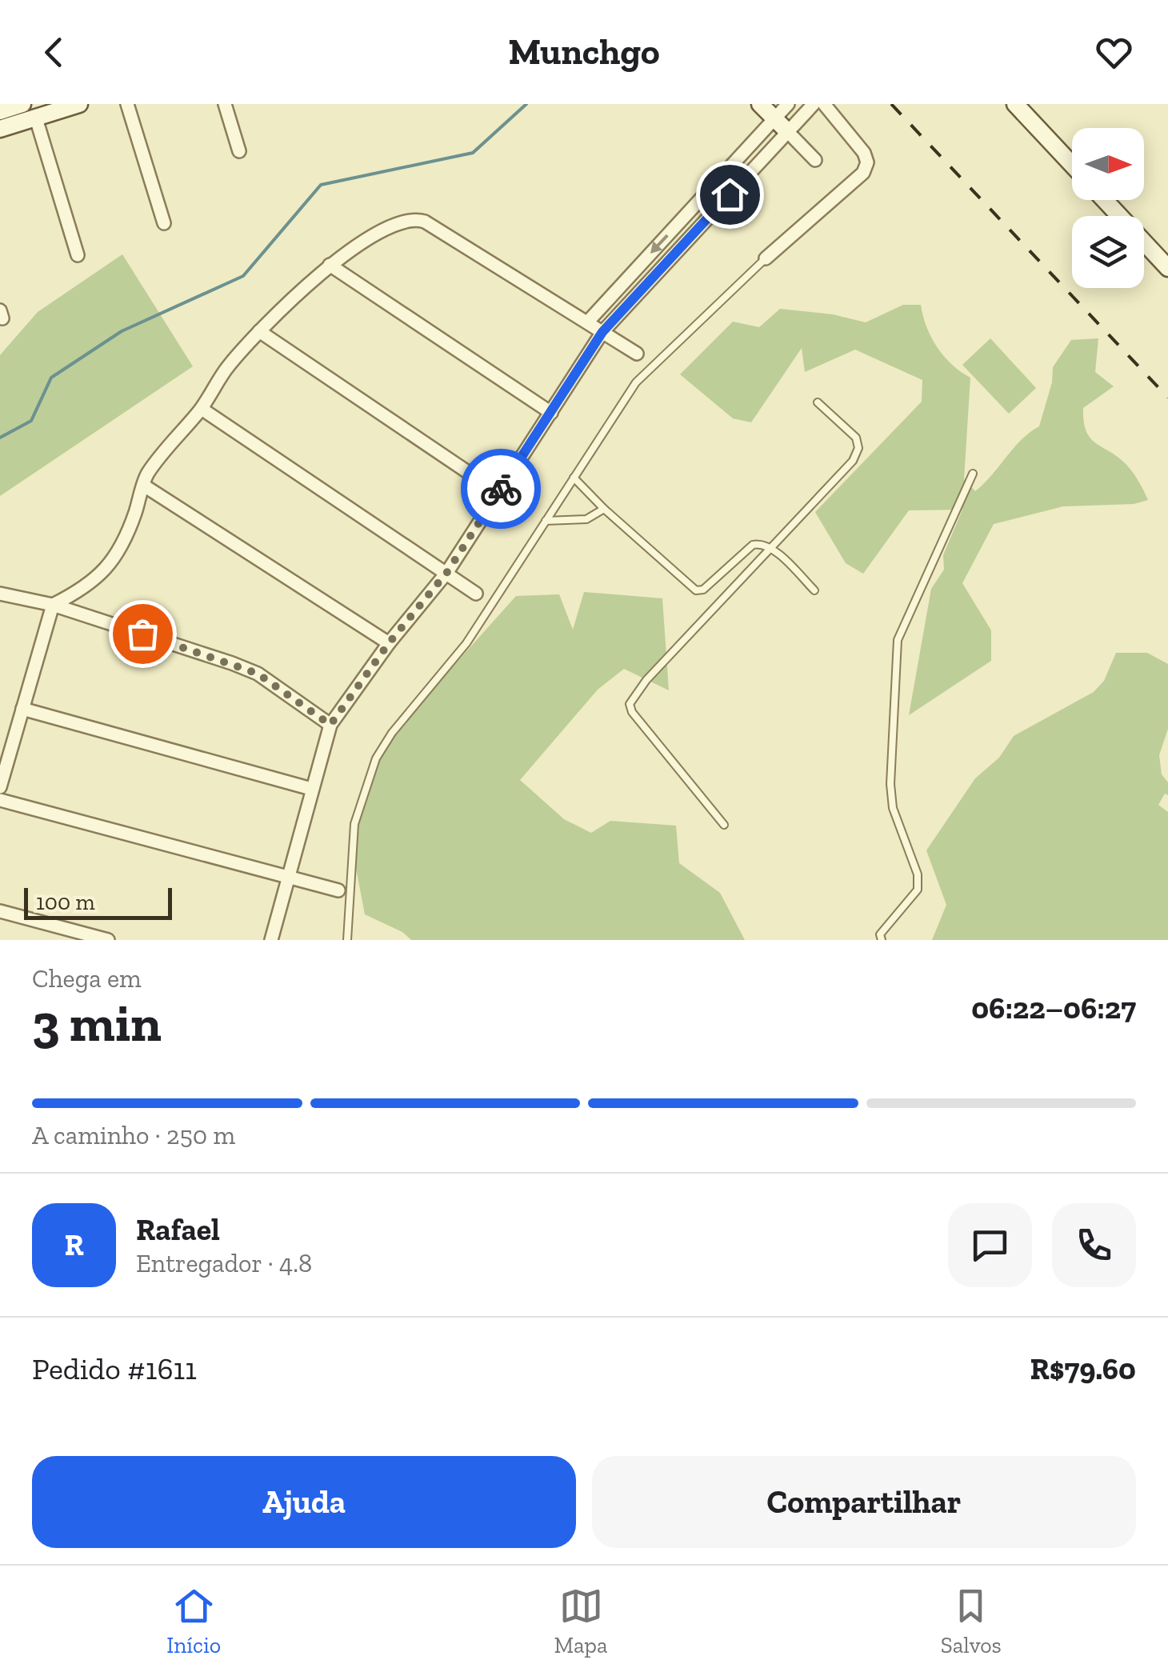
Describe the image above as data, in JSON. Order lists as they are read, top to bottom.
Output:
{
  "scale_bar": "100 m",
  "north": "right",
  "page": {
    "header": "Munchgo",
    "scale": "100 m",
    "heading": ["3 min", "Chega em", "06:22–06:27"],
    "panel": [
      "Rafael",
      "Entregador · 4.8",
      "Pedido #1611",
      "R$79.60"
    ],
    "bar": "A caminho · 250 m",
    "round": "R",
    "buttons": ["Ajuda", "Compartilhar"],
    "tabs": ["Início", "Mapa", "Salvos"]
  }
}
